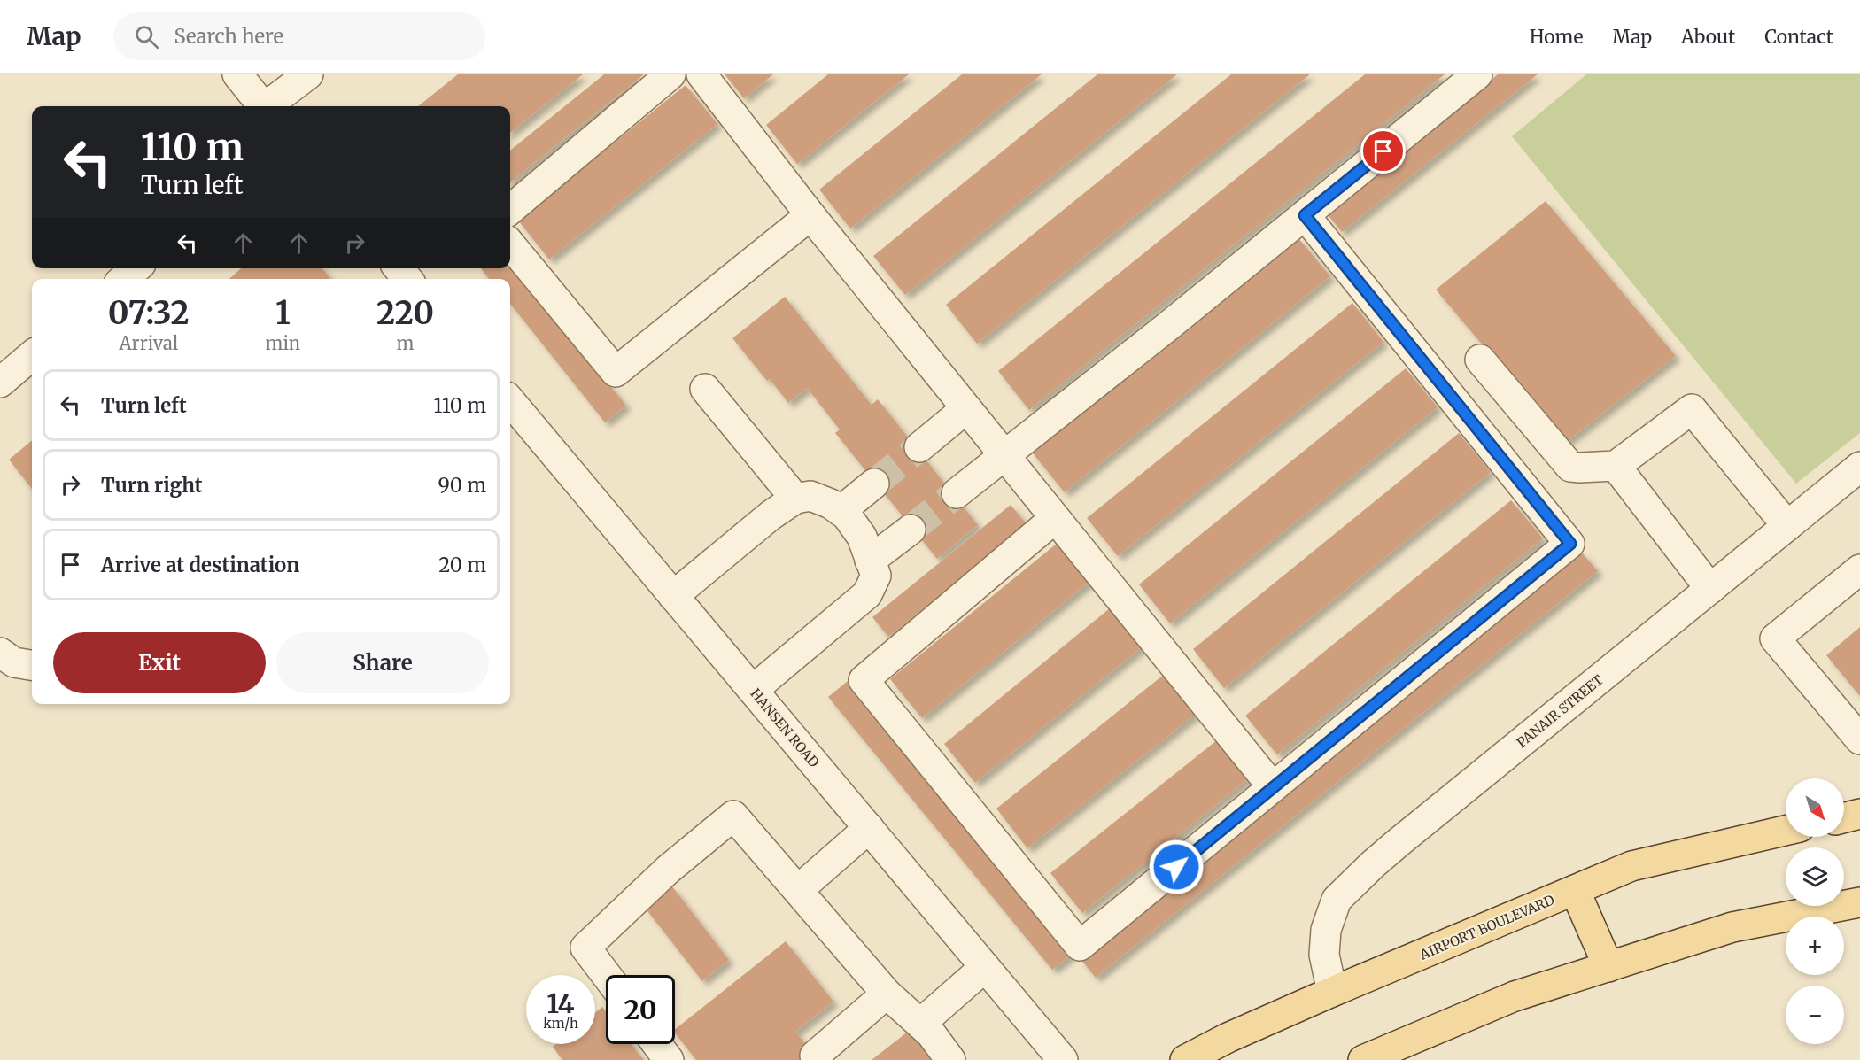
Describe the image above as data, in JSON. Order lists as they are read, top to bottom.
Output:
{
  "streets": {
    "main road": ["AIRPORT BOULEVARD"],
    "street": ["PANAIR STREET", "HANSEN ROAD"]
  },
  "crossings": [
    ["PANAIR STREET", "AIRPORT BOULEVARD"]
  ],
  "north": "bottom right",
  "page": {
    "header": "Map",
    "search": "Search here",
    "nav": [
      "Home",
      "Map",
      "About",
      "Contact"
    ],
    "turn": ["110 m", "Turn left"],
    "eta": [
      "07:32",
      "Arrival",
      "1",
      "min",
      "220",
      "m"
    ],
    "list": [
      {
        "name": "Turn left",
        "value": "110 m"
      },
      {
        "name": "Turn right",
        "value": "90 m"
      },
      {
        "name": "Arrive at destination",
        "value": "20 m"
      }
    ],
    "buttons": ["Exit", "Share"],
    "map_buttons": ["+", "−"],
    "speed": "14 km/h",
    "limit": "20"
  }
}
